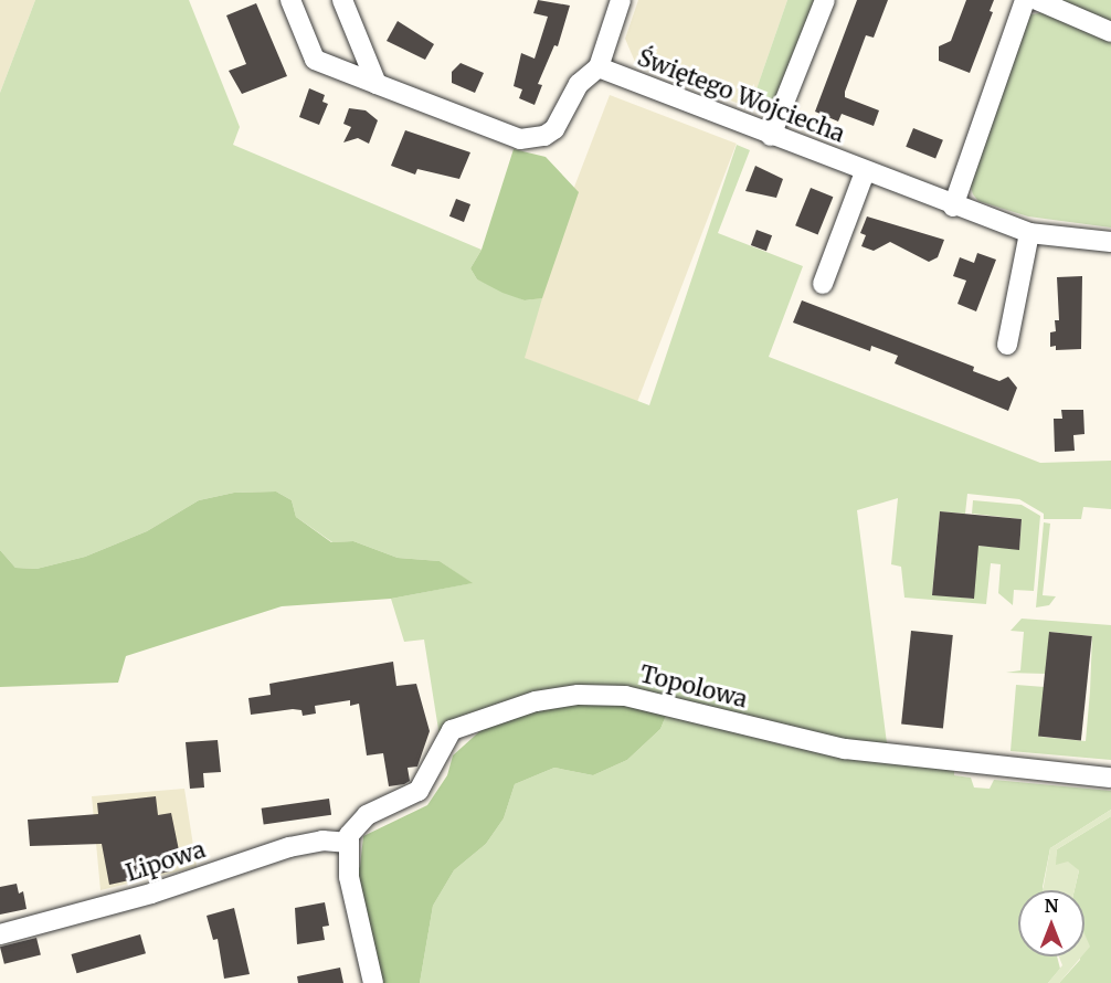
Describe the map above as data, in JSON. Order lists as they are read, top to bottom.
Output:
{
  "streets": {
    "street": ["Świętego Wojciecha", "Topolowa", "Lipowa"]
  },
  "crossings": [
    ["Topolowa", "Lipowa"]
  ],
  "north": "top"
}
